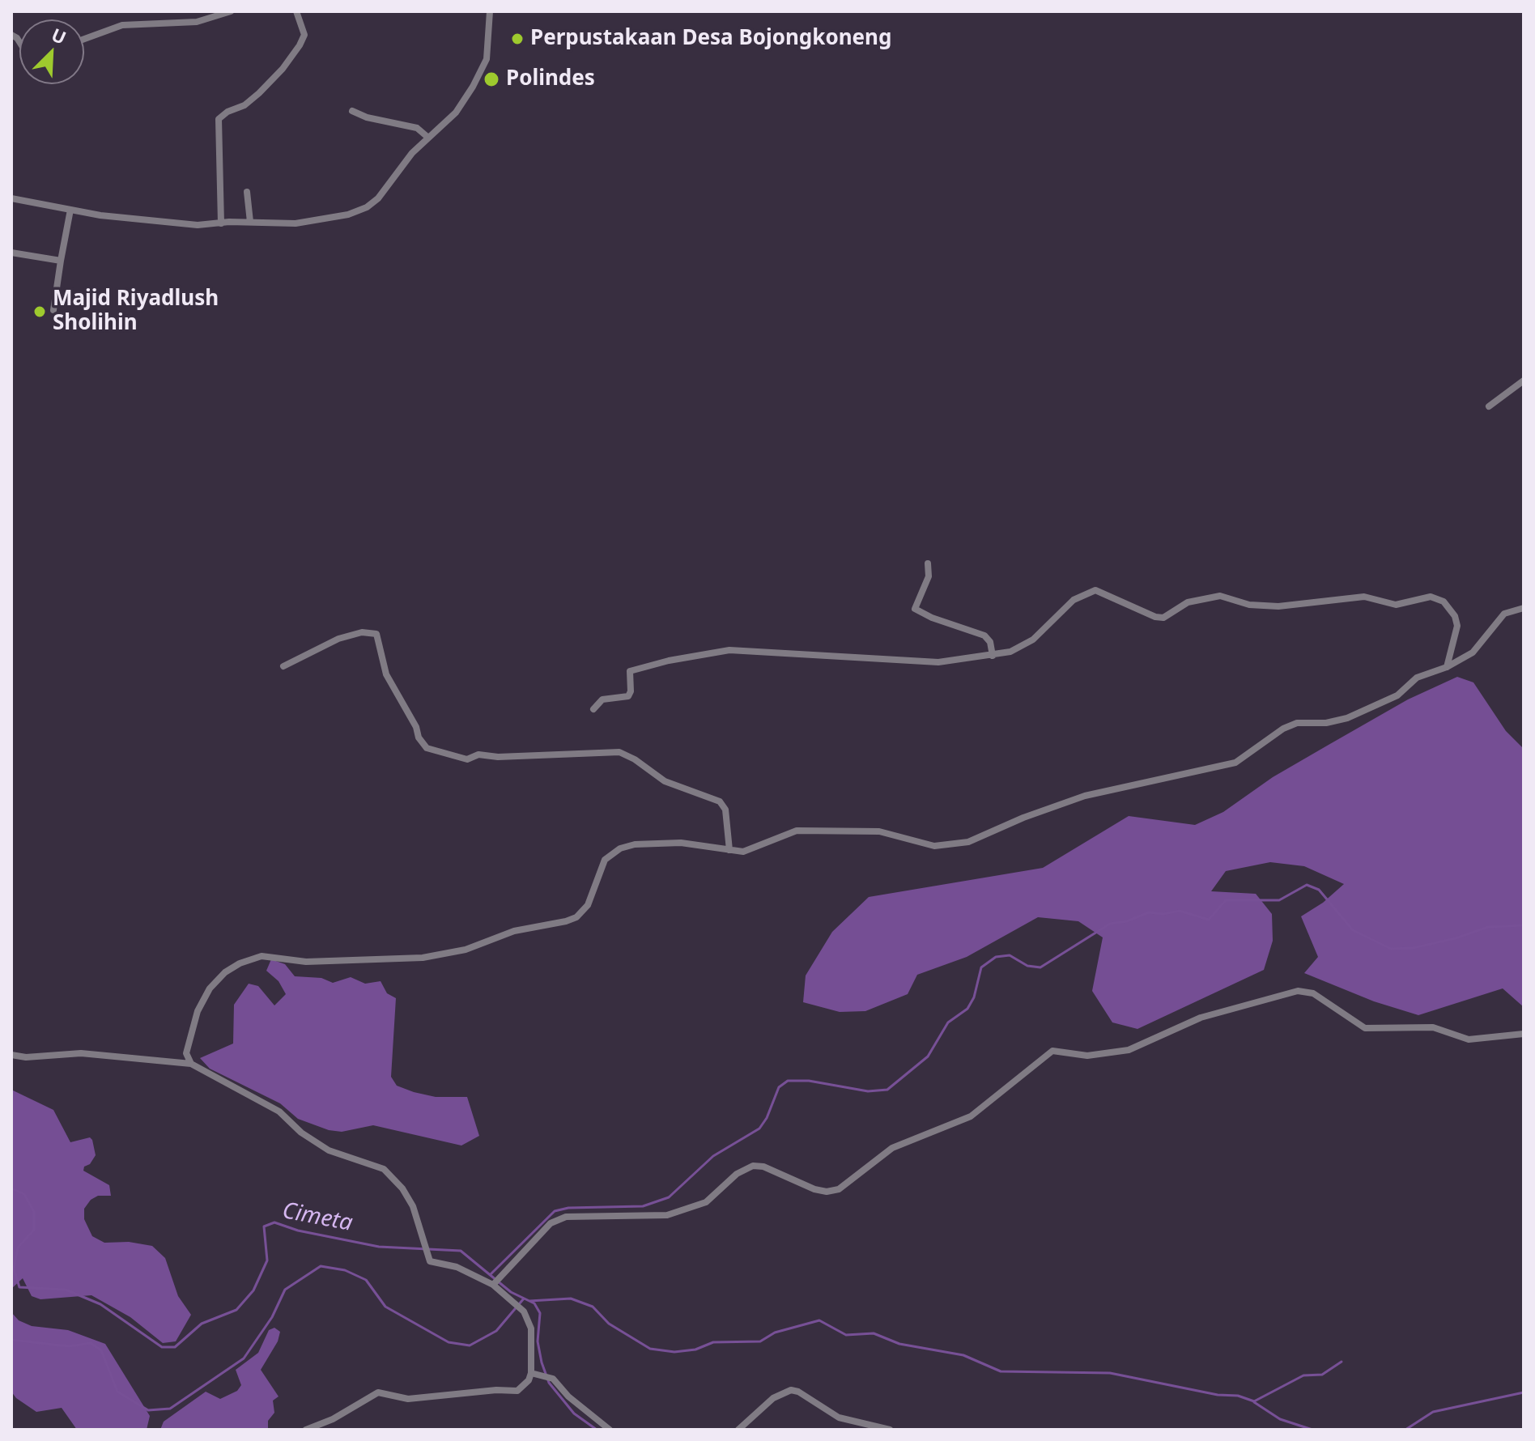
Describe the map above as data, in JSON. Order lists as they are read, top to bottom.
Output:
{
  "water": ["Cimeta"],
  "places": ["Perpustakaan Desa Bojongkoneng", "Polindes", "Majid Riyadlush Sholihin"],
  "north": "top right"
}
